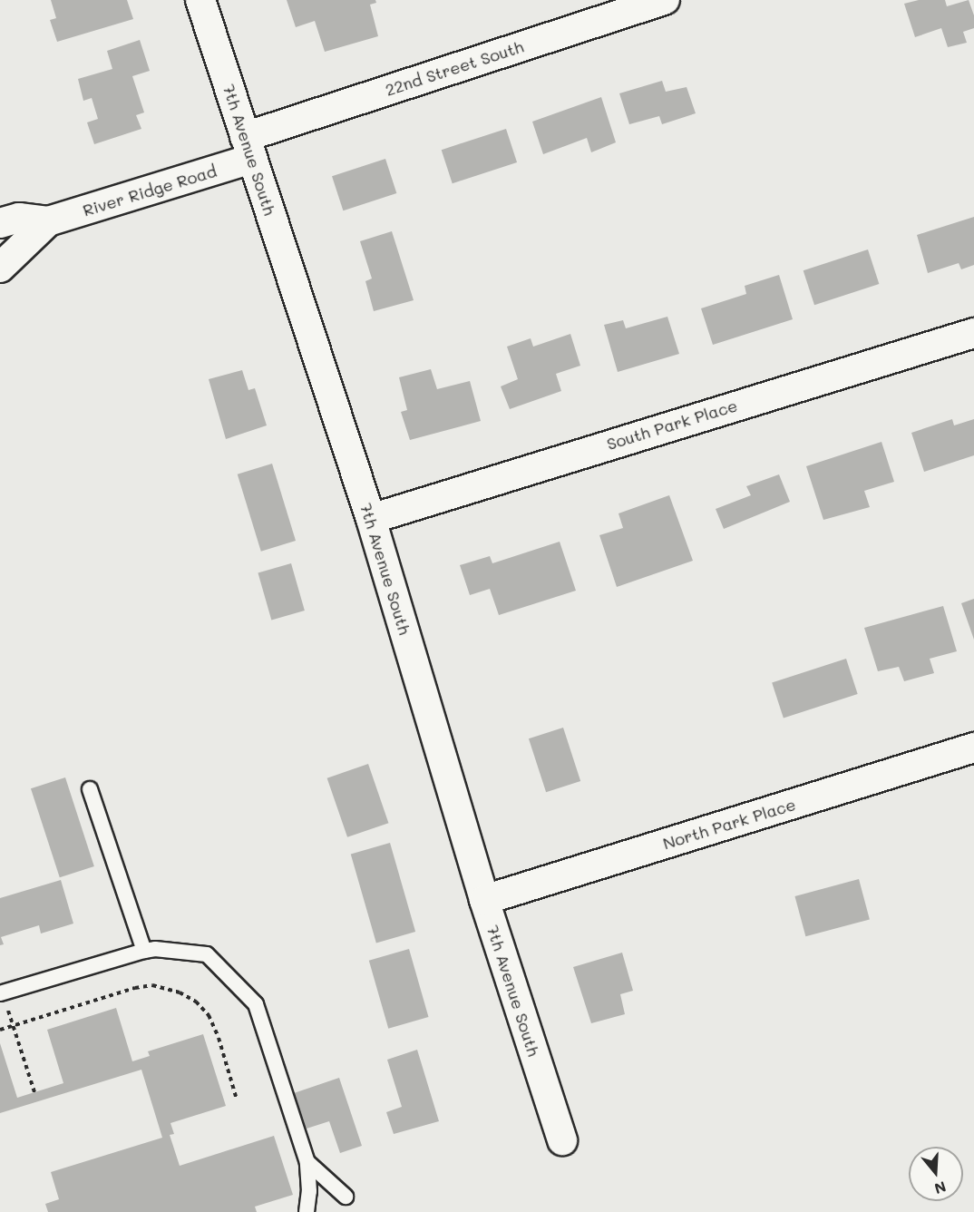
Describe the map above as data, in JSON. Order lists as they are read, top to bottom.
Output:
{
  "streets": {
    "street": [
      "22nd Street South",
      "7th Avenue South",
      "River Ridge Road",
      "South Park Place",
      "North Park Place"
    ]
  },
  "crossings": [
    ["22nd Street South", "7th Avenue South"],
    ["22nd Street South", "River Ridge Road"],
    ["7th Avenue South", "River Ridge Road"],
    ["7th Avenue South", "South Park Place"],
    ["7th Avenue South", "North Park Place"]
  ],
  "north": "bottom"
}
